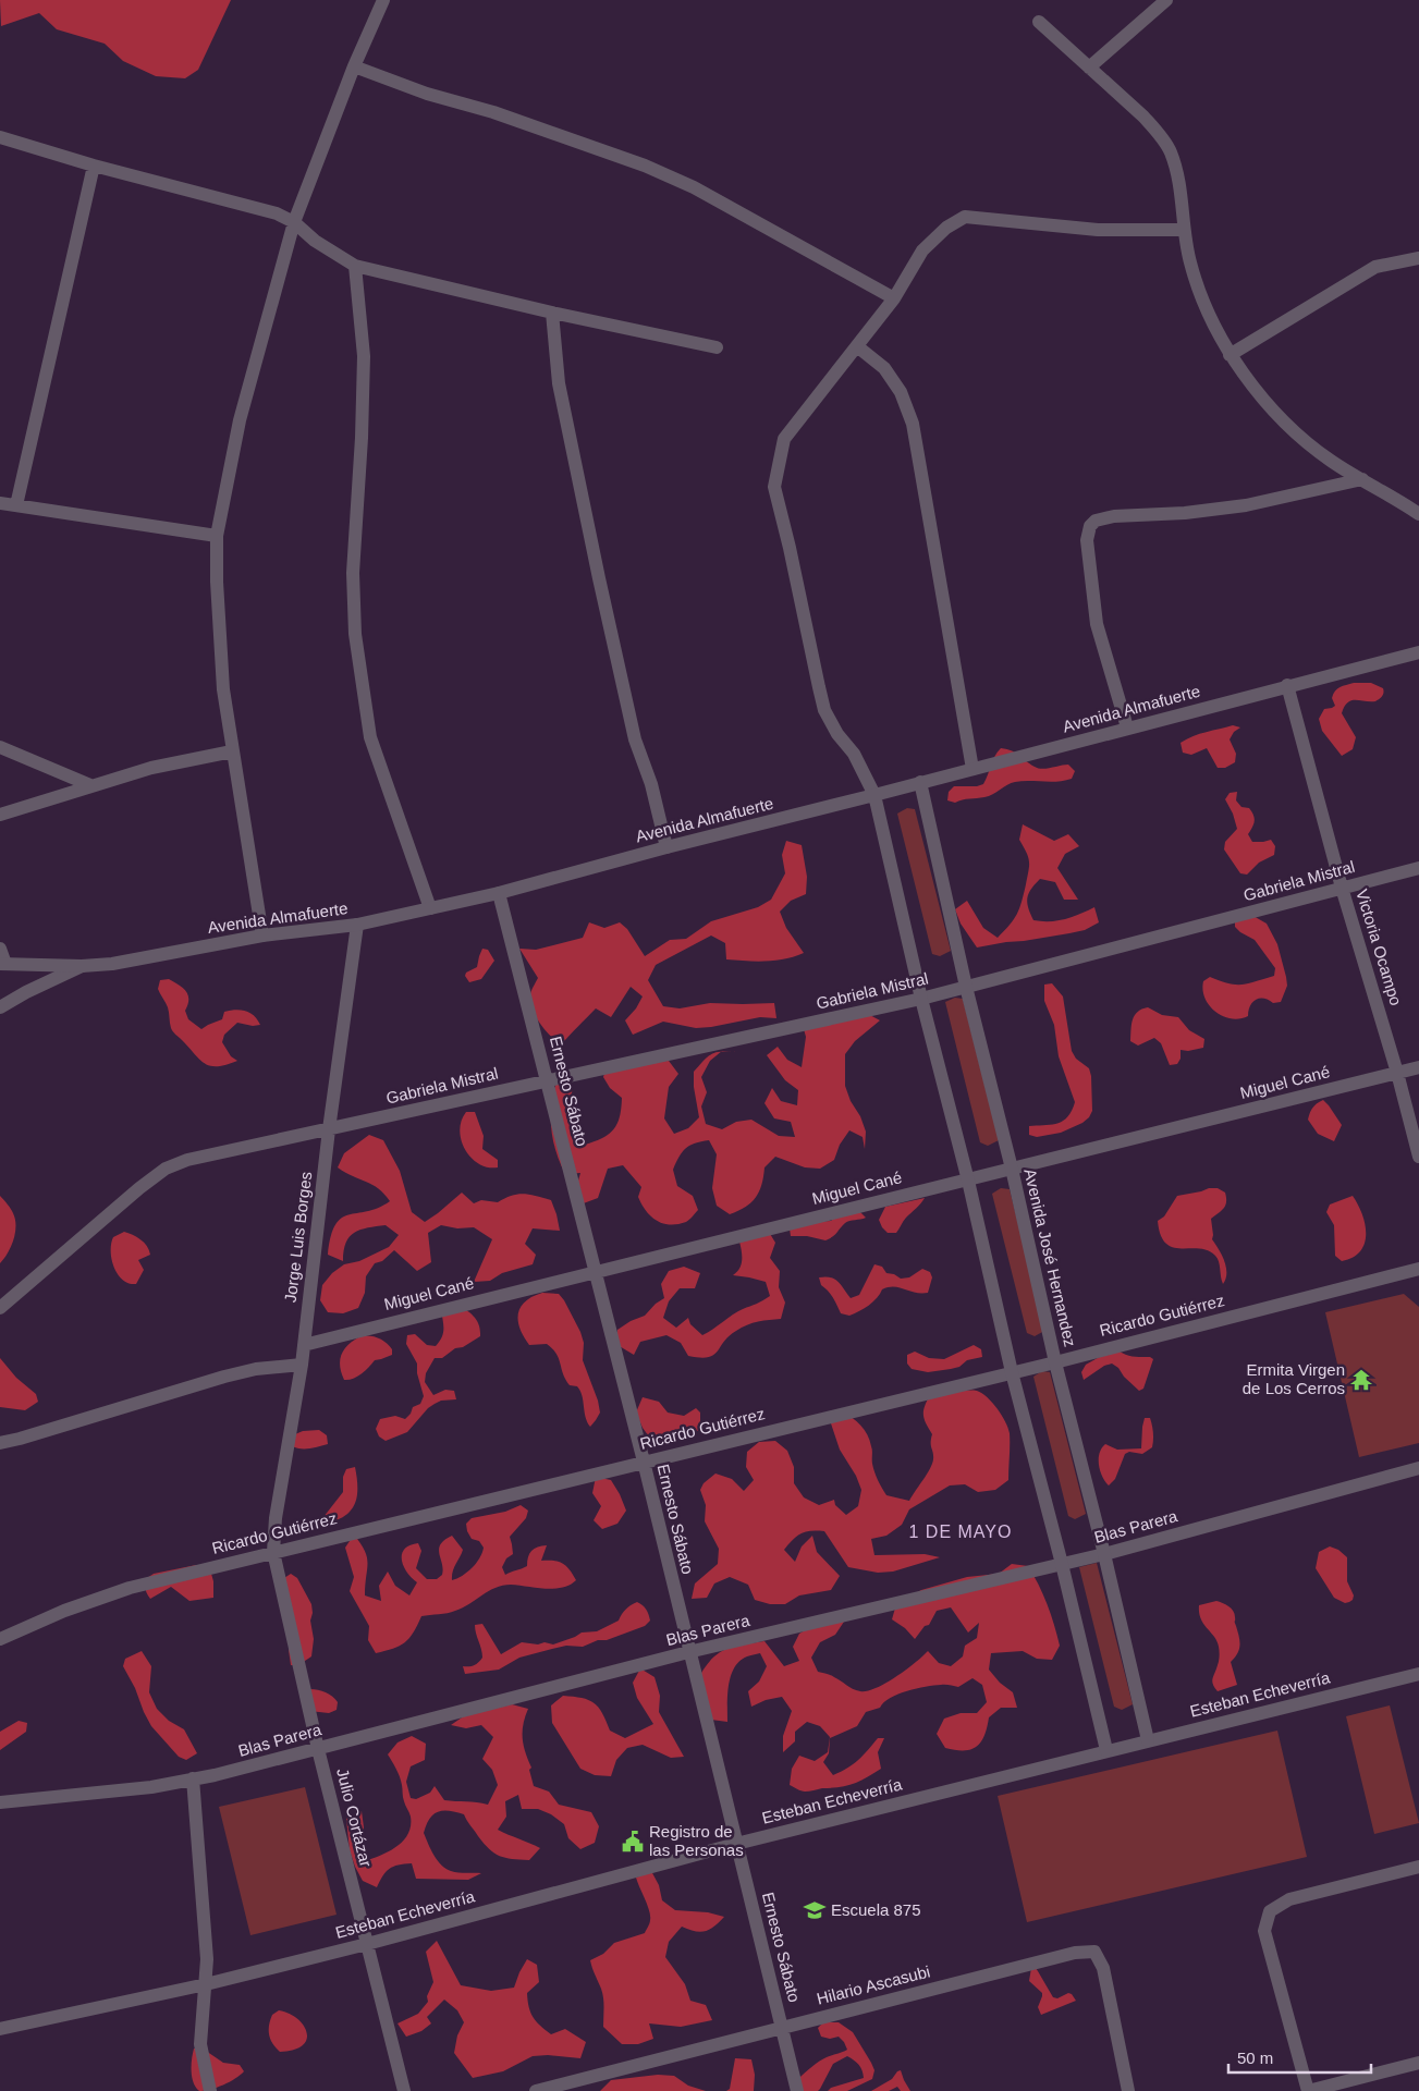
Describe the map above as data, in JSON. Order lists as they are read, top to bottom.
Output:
{
  "streets": {
    "street": [
      "Avenida Almafuerte",
      "Gabriela Mistral",
      "Victoria Ocampo",
      "Miguel Cané",
      "Ernesto Sábato",
      "Jorge Luis Borges",
      "Avenida José Hernandez",
      "Ricardo Gutiérrez",
      "Blas Parera",
      "Esteban Echeverría",
      "Julio Cortázar",
      "Hilario Ascasubi"
    ]
  },
  "crossings": [
    ["Avenida Almafuerte", "Victoria Ocampo"],
    ["Avenida Almafuerte", "Ernesto Sábato"],
    ["Avenida Almafuerte", "Jorge Luis Borges"],
    ["Avenida Almafuerte", "Avenida José Hernandez"],
    ["Gabriela Mistral", "Victoria Ocampo"],
    ["Gabriela Mistral", "Ernesto Sábato"],
    ["Gabriela Mistral", "Jorge Luis Borges"],
    ["Gabriela Mistral", "Avenida José Hernandez"],
    ["Victoria Ocampo", "Miguel Cané"],
    ["Miguel Cané", "Ernesto Sábato"],
    ["Miguel Cané", "Jorge Luis Borges"],
    ["Miguel Cané", "Avenida José Hernandez"],
    ["Ernesto Sábato", "Ricardo Gutiérrez"],
    ["Ernesto Sábato", "Blas Parera"],
    ["Ernesto Sábato", "Esteban Echeverría"],
    ["Ernesto Sábato", "Hilario Ascasubi"],
    ["Jorge Luis Borges", "Ricardo Gutiérrez"],
    ["Jorge Luis Borges", "Julio Cortázar"],
    ["Avenida José Hernandez", "Ricardo Gutiérrez"],
    ["Avenida José Hernandez", "Blas Parera"],
    ["Avenida José Hernandez", "Esteban Echeverría"],
    ["Ricardo Gutiérrez", "Julio Cortázar"],
    ["Blas Parera", "Julio Cortázar"],
    ["Esteban Echeverría", "Julio Cortázar"]
  ],
  "districts": ["1 DE MAYO"],
  "places": {
    "temple": ["Ermita Virgen de Los Cerros"],
    "public building": ["Registro de las Personas"],
    "school or university": ["Escuela 875"]
  },
  "scale_bar": "50 m"
}
